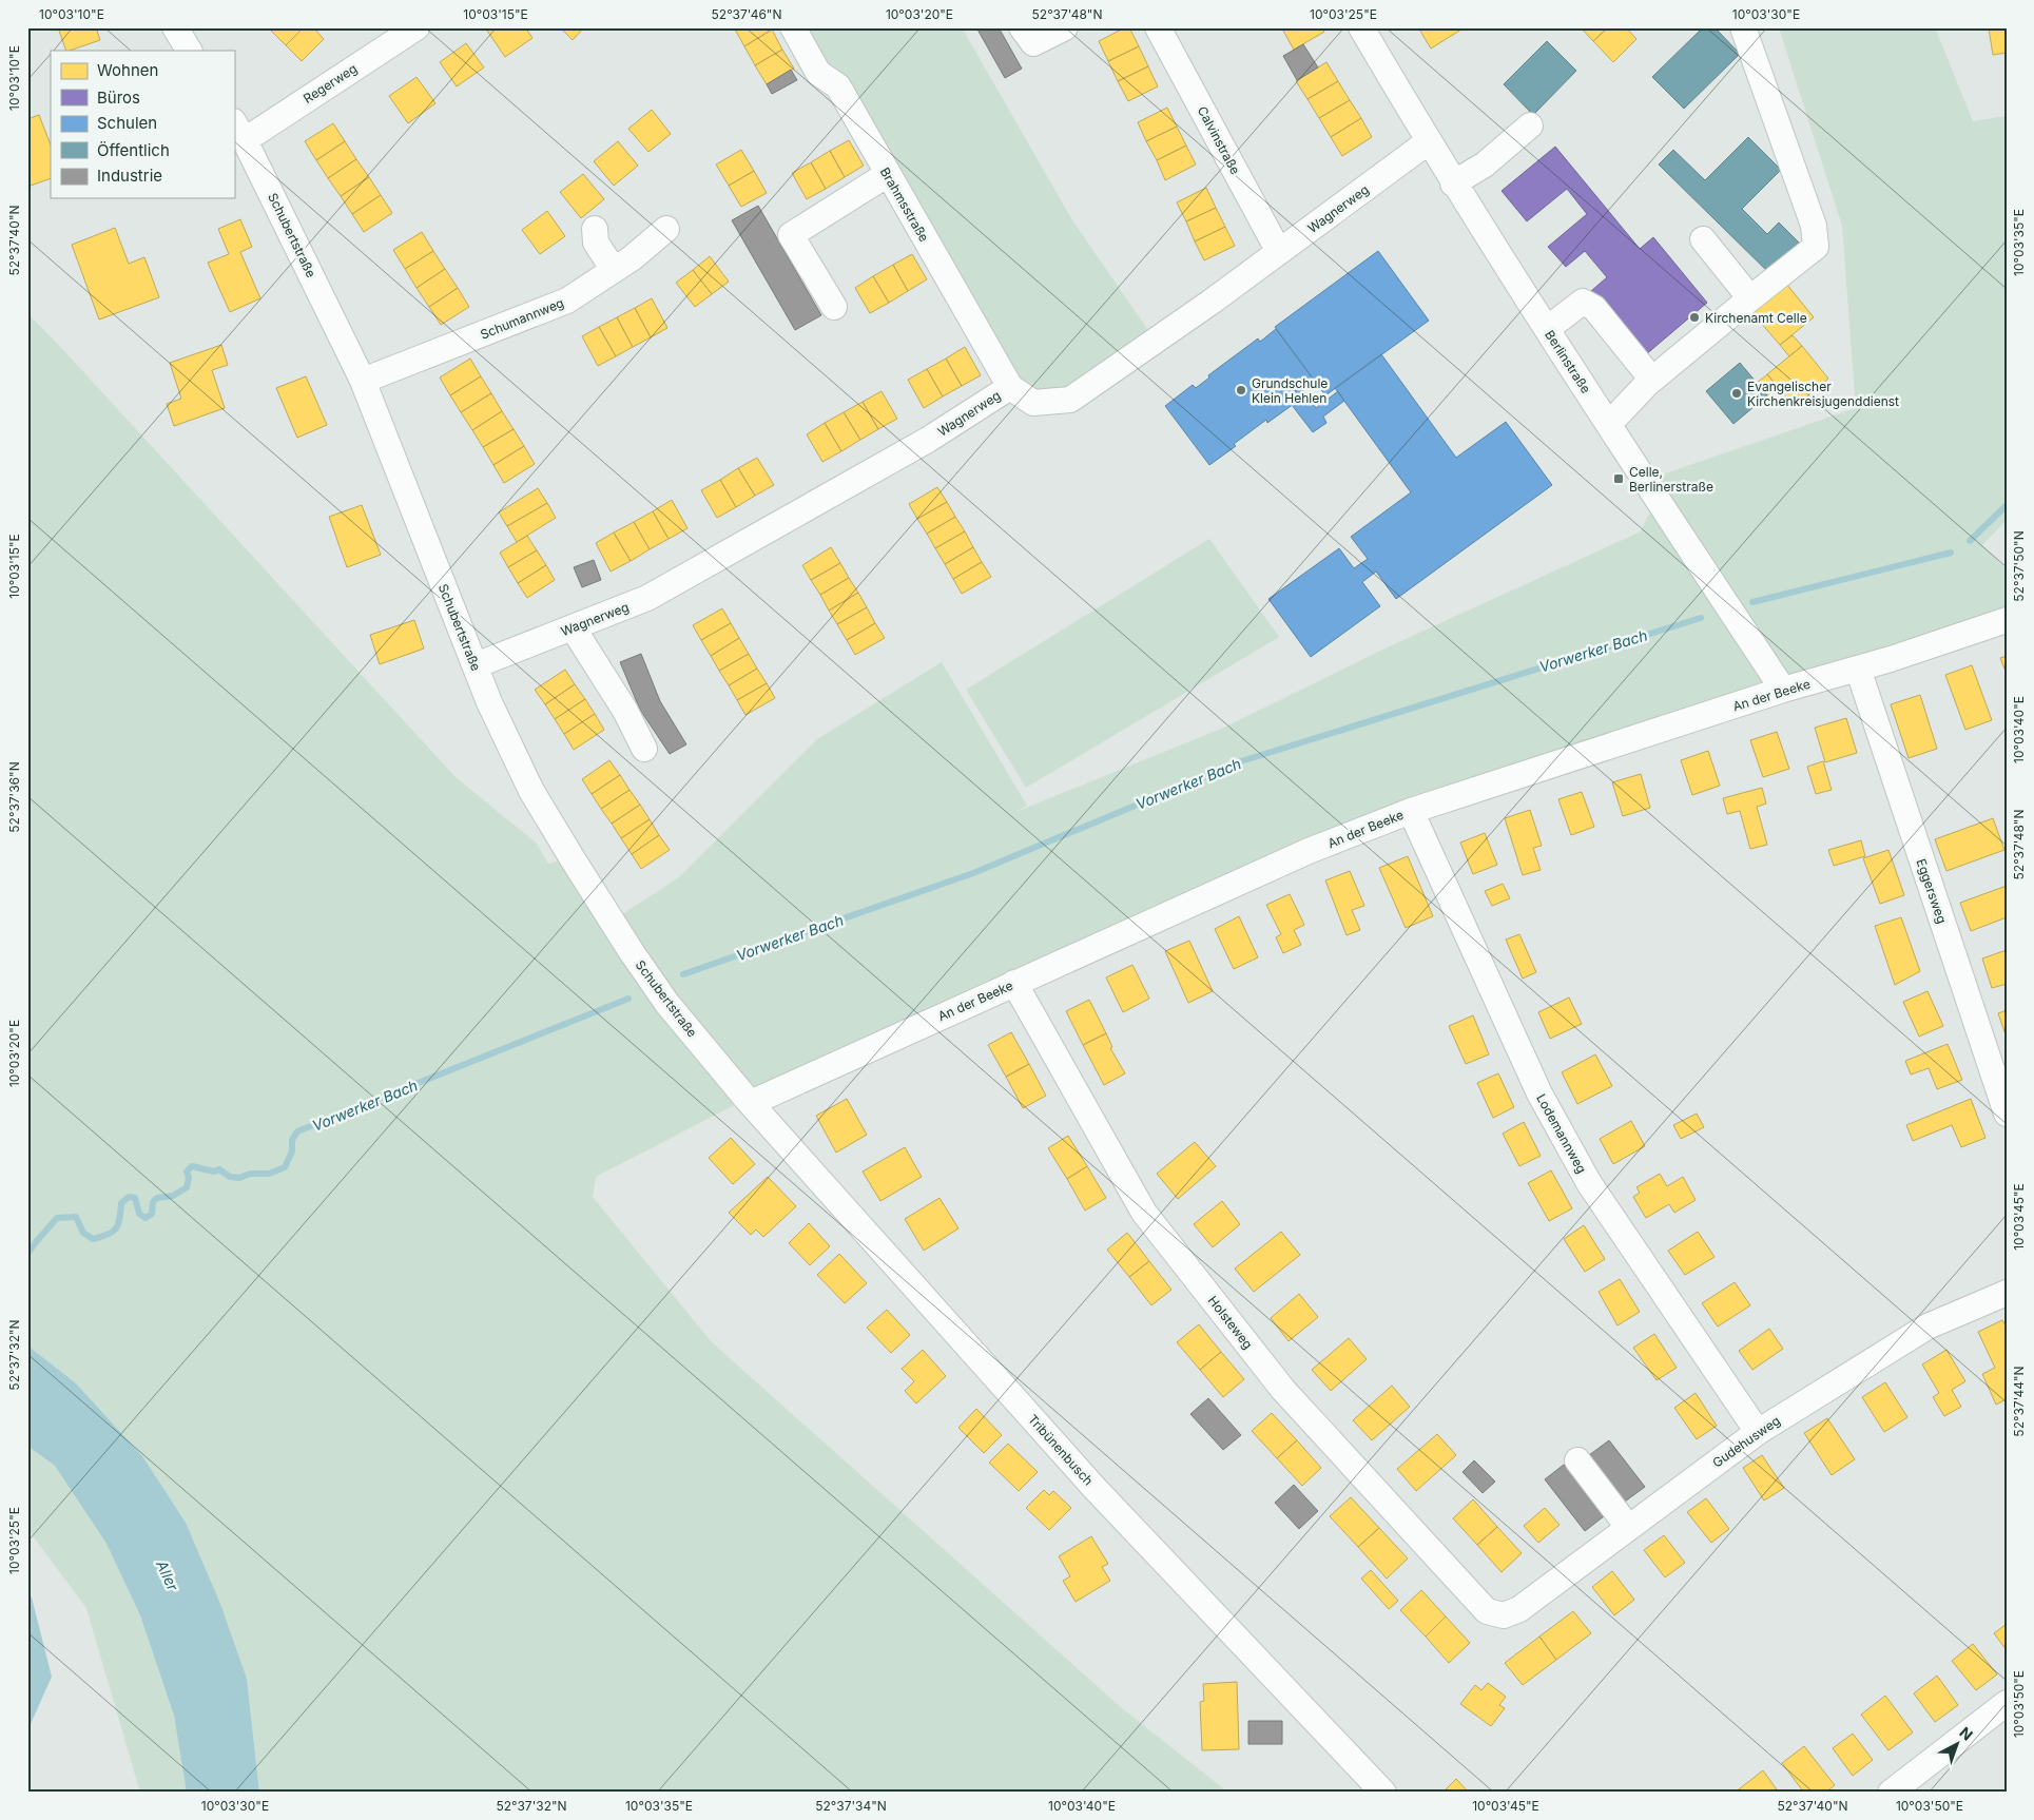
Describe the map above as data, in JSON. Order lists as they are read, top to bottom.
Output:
{
  "streets": {
    "street": [
      "Regerweg",
      "Calvinstraße",
      "Brahmsstraße",
      "Wagnerweg",
      "Schubertstraße",
      "Schumannweg",
      "Berlinstraße",
      "An der Beeke",
      "Eggersweg",
      "Lodemannweg",
      "Holsteweg",
      "Gudehusweg",
      "Tribünenbusch"
    ]
  },
  "crossings": [
    ["Regerweg", "Schubertstraße"],
    ["Calvinstraße", "Wagnerweg"],
    ["Brahmsstraße", "Wagnerweg"],
    ["Wagnerweg", "Schubertstraße"],
    ["Wagnerweg", "Berlinstraße"],
    ["Schubertstraße", "Schumannweg"],
    ["Schubertstraße", "An der Beeke"],
    ["Schubertstraße", "Tribünenbusch"],
    ["Berlinstraße", "An der Beeke"],
    ["An der Beeke", "Eggersweg"],
    ["An der Beeke", "Lodemannweg"],
    ["An der Beeke", "Holsteweg"],
    ["An der Beeke", "Tribünenbusch"],
    ["Lodemannweg", "Gudehusweg"],
    ["Holsteweg", "Gudehusweg"]
  ],
  "water": ["Vorwerker Bach", "Aller"],
  "places": {
    "other": ["Kirchenamt Celle", "Grundschule Klein Hehlen", "Evangelischer Kirchenkreisjugenddienst"],
    "transit": ["Celle, Berlinerstraße"]
  },
  "legend": [
    "Wohnen",
    "Büros",
    "Schulen",
    "Öffentlich",
    "Industrie"
  ],
  "north": "top right",
  "coordinates": [
    "10°03'10\"E",
    "10°03'15\"E",
    "52°37'46\"N",
    "10°03'20\"E",
    "52°37'48\"N",
    "10°03'25\"E",
    "10°03'30\"E",
    "52°37'40\"N",
    "10°03'35\"E",
    "52°37'50\"N",
    "10°03'40\"E",
    "52°37'36\"N",
    "10°03'45\"E",
    "52°37'32\"N",
    "52°37'44\"N",
    "10°03'50\"E",
    "52°37'34\"N"
  ]
}
